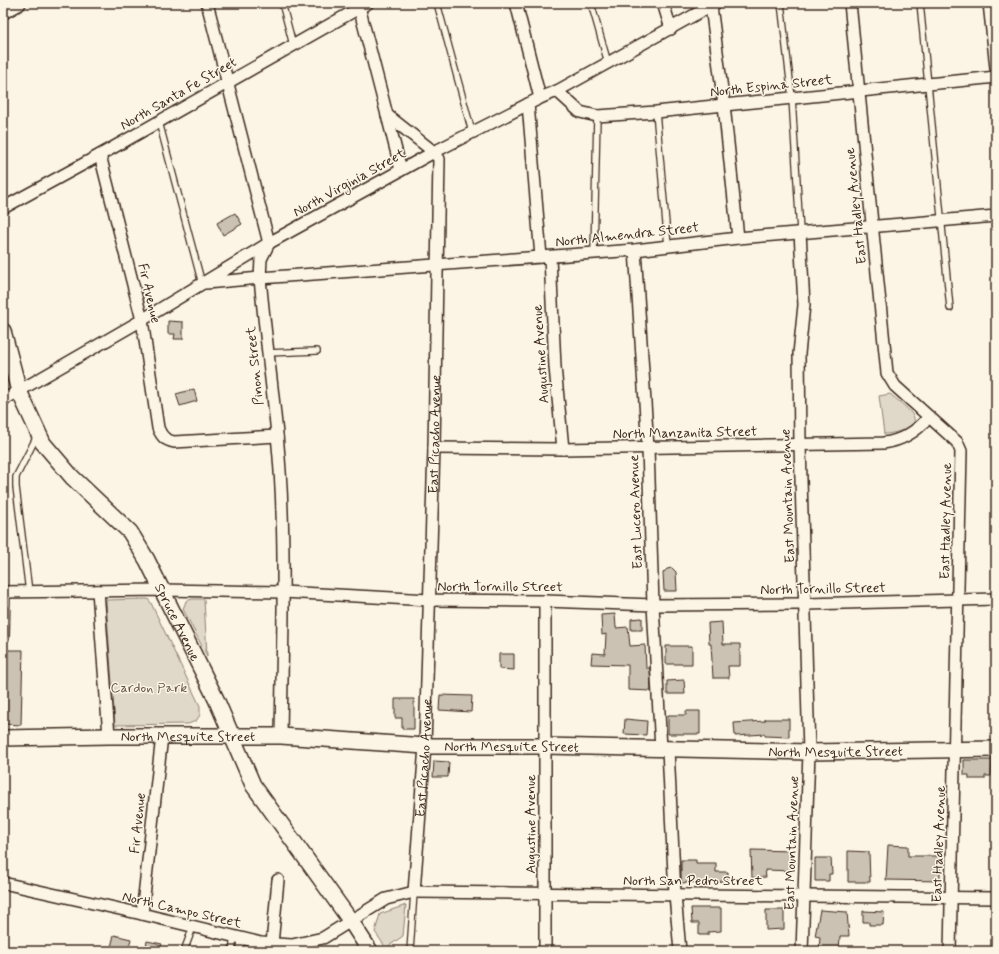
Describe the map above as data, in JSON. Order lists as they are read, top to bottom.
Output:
{
  "streets": {
    "street": [
      "North Espina Street",
      "North Santa Fe Street",
      "North Virginia Street",
      "East Hadley Avenue",
      "North Almendra Street",
      "Fir Avenue",
      "Augustine Avenue",
      "Pinon Street",
      "North Manzanita Street",
      "East Picacho Avenue",
      "East Mountain Avenue",
      "East Lucero Avenue",
      "North Tornillo Street",
      "Spruce Avenue",
      "North Mesquite Street",
      "North San Pedro Street",
      "North Campo Street"
    ]
  },
  "crossings": [
    ["North Espina Street", "North Virginia Street"],
    ["North Espina Street", "East Hadley Avenue"],
    ["North Santa Fe Street", "Fir Avenue"],
    ["North Virginia Street", "North Almendra Street"],
    ["North Virginia Street", "Fir Avenue"],
    ["North Virginia Street", "Augustine Avenue"],
    ["North Virginia Street", "Pinon Street"],
    ["North Virginia Street", "East Picacho Avenue"],
    ["North Virginia Street", "Spruce Avenue"],
    ["East Hadley Avenue", "North Almendra Street"],
    ["East Hadley Avenue", "North Manzanita Street"],
    ["East Hadley Avenue", "North Tornillo Street"],
    ["East Hadley Avenue", "North Mesquite Street"],
    ["East Hadley Avenue", "North San Pedro Street"],
    ["North Almendra Street", "Augustine Avenue"],
    ["North Almendra Street", "Pinon Street"],
    ["North Almendra Street", "East Picacho Avenue"],
    ["North Almendra Street", "East Mountain Avenue"],
    ["North Almendra Street", "East Lucero Avenue"],
    ["Fir Avenue", "Pinon Street"],
    ["Fir Avenue", "North Mesquite Street"],
    ["Fir Avenue", "North Campo Street"],
    ["Augustine Avenue", "North Manzanita Street"],
    ["Augustine Avenue", "North Tornillo Street"],
    ["Augustine Avenue", "North Mesquite Street"],
    ["Augustine Avenue", "North San Pedro Street"],
    ["Pinon Street", "North Tornillo Street"],
    ["Pinon Street", "North Mesquite Street"],
    ["North Manzanita Street", "East Picacho Avenue"],
    ["North Manzanita Street", "East Mountain Avenue"],
    ["North Manzanita Street", "East Lucero Avenue"],
    ["East Picacho Avenue", "North Tornillo Street"],
    ["East Picacho Avenue", "North Mesquite Street"],
    ["East Picacho Avenue", "North San Pedro Street"],
    ["East Mountain Avenue", "North Tornillo Street"],
    ["East Mountain Avenue", "North Mesquite Street"],
    ["East Mountain Avenue", "North San Pedro Street"],
    ["East Lucero Avenue", "North Tornillo Street"],
    ["East Lucero Avenue", "North Mesquite Street"],
    ["East Lucero Avenue", "North San Pedro Street"],
    ["North Tornillo Street", "Spruce Avenue"],
    ["Spruce Avenue", "North Mesquite Street"],
    ["Spruce Avenue", "North Campo Street"]
  ],
  "parks": ["Cardon Park"]
}
